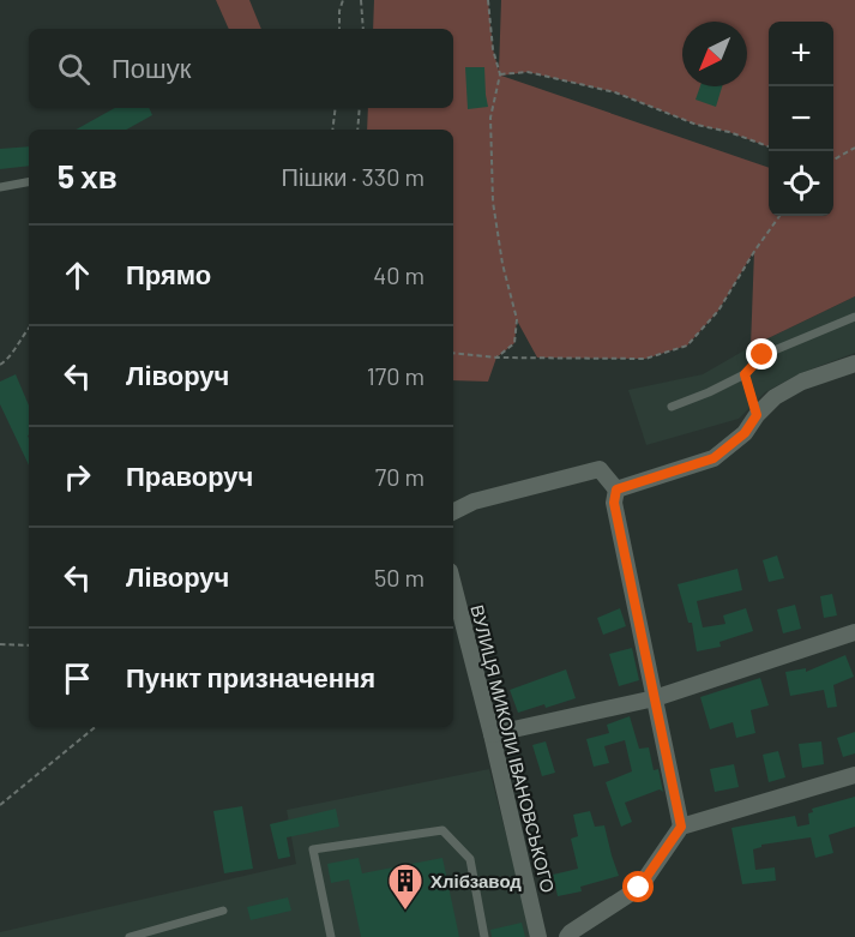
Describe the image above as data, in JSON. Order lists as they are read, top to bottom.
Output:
{
  "streets": {
    "street": ["ВУЛИЦЯ МИКОЛИ ІВАНОВСЬКОГО"]
  },
  "places": {
    "building": ["Хлібзавод"]
  },
  "north": "bottom left",
  "page": {
    "map_buttons": ["+", "−"],
    "search": "Пошук",
    "heading": ["5 хв", "Пішки · 330 m"],
    "list": [
      ["Прямо", "40 m"],
      ["Ліворуч", "170 m"],
      ["Праворуч", "70 m"],
      ["Ліворуч", "50 m"],
      "Пункт призначення"
    ]
  }
}
